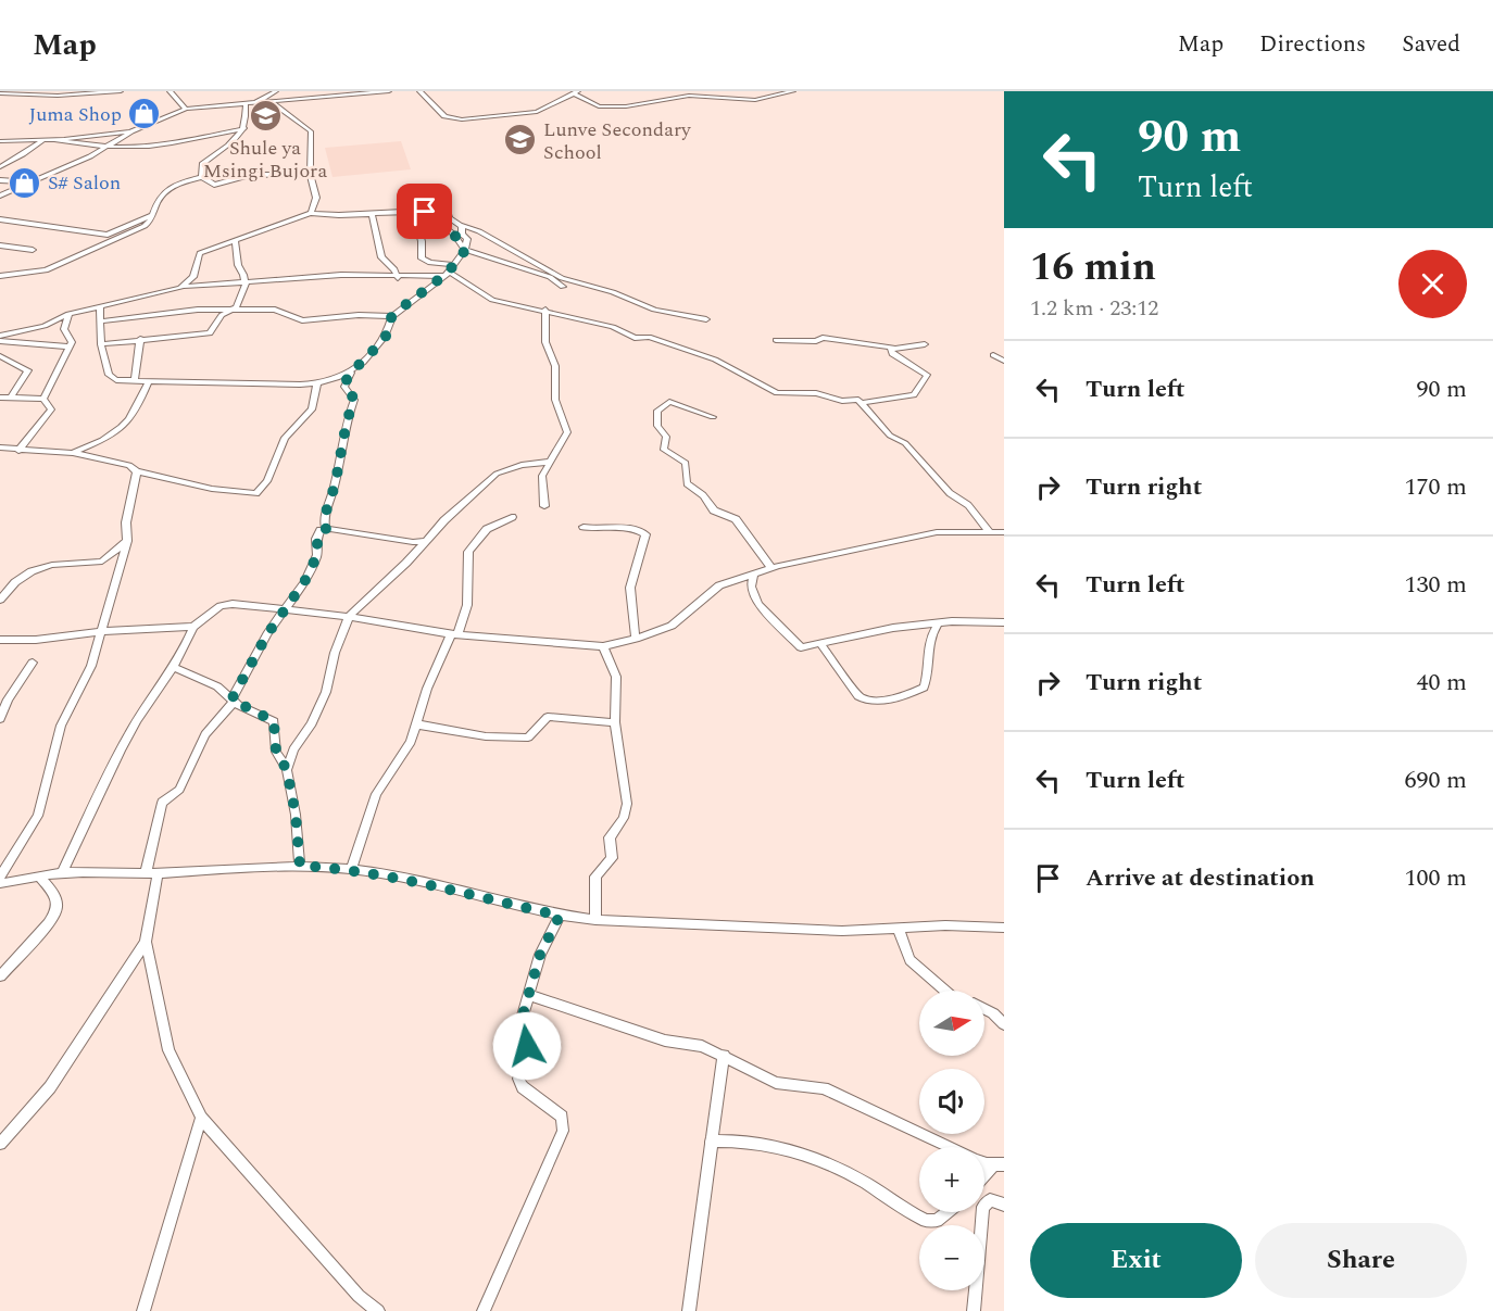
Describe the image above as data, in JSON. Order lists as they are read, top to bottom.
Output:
{
  "places": {
    "shop": ["Juma Shop", "S# Salon"],
    "school or university": ["Shule ya Msingi Bujora", "Lunve Secondary School"]
  },
  "north": "right",
  "page": {
    "header": "Map",
    "nav": ["Map", "Directions", "Saved"],
    "turn": ["90 m", "Turn left"],
    "heading": ["16 min", "1.2 km · 23:12"],
    "list": [
      {
        "name": "Turn left",
        "value": "90 m"
      },
      {
        "name": "Turn right",
        "value": "170 m"
      },
      {
        "name": "Turn left",
        "value": "130 m"
      },
      {
        "name": "Turn right",
        "value": "40 m"
      },
      {
        "name": "Turn left",
        "value": "690 m"
      },
      {
        "name": "Arrive at destination",
        "value": "100 m"
      }
    ],
    "map_buttons": ["+", "−"],
    "buttons": ["Exit", "Share"]
  }
}
